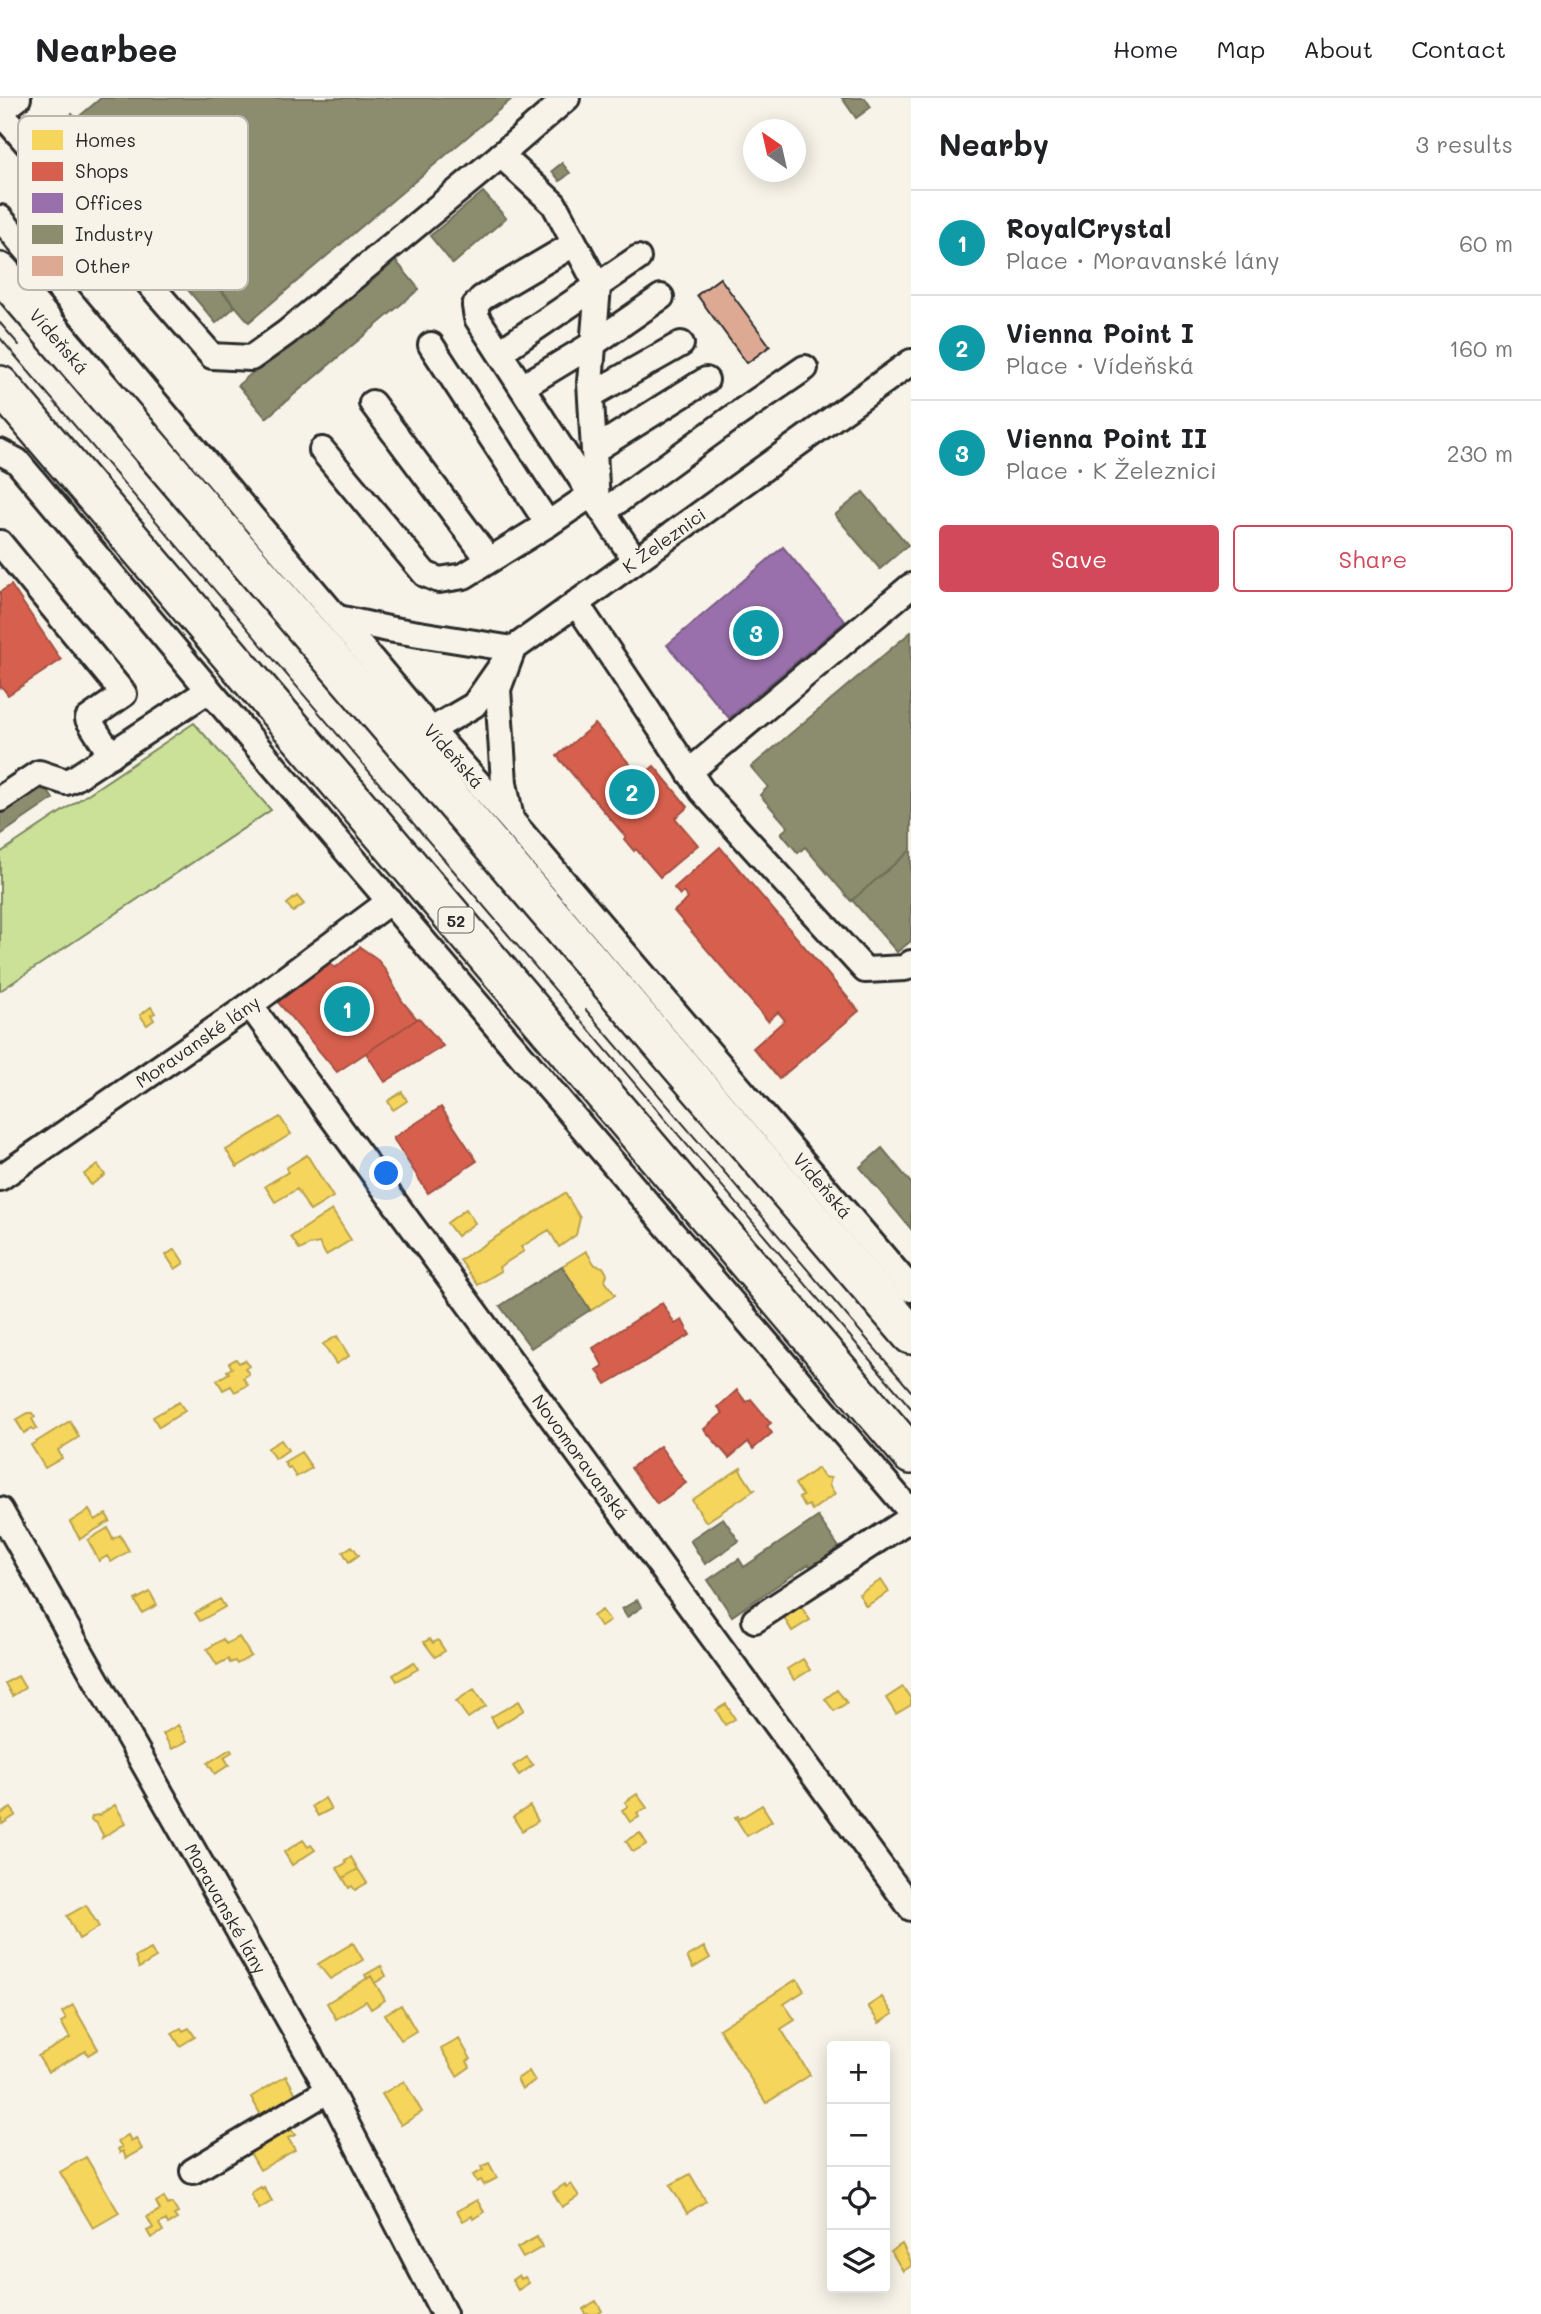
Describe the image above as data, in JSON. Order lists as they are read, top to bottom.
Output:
{
  "streets": {
    "highway": ["Vídeňská", "52"],
    "street": ["K Železnici", "Moravanské lány", "Novomoravanská"]
  },
  "crossings": [
    ["Vídeňská", "K Železnici"],
    ["Moravanské lány", "Novomoravanská"]
  ],
  "legend": [
    "Homes",
    "Shops",
    "Offices",
    "Industry",
    "Other"
  ],
  "north": "top left",
  "page": {
    "header": "Nearbee",
    "nav": [
      "Home",
      "Map",
      "About",
      "Contact"
    ],
    "heading": ["Nearby", "3 results"],
    "list": [
      {
        "mark": "1",
        "name": "RoyalCrystal",
        "note": "Place · Moravanské lány",
        "value": "60 m"
      },
      {
        "mark": "2",
        "name": "Vienna Point I",
        "note": "Place · Vídeňská",
        "value": "160 m"
      },
      {
        "mark": "3",
        "name": "Vienna Point II",
        "note": "Place · K Železnici",
        "value": "230 m"
      }
    ],
    "buttons": ["Save", "Share"],
    "pins": ["3", "2", "1"],
    "map_buttons": ["+", "−"]
  }
}
